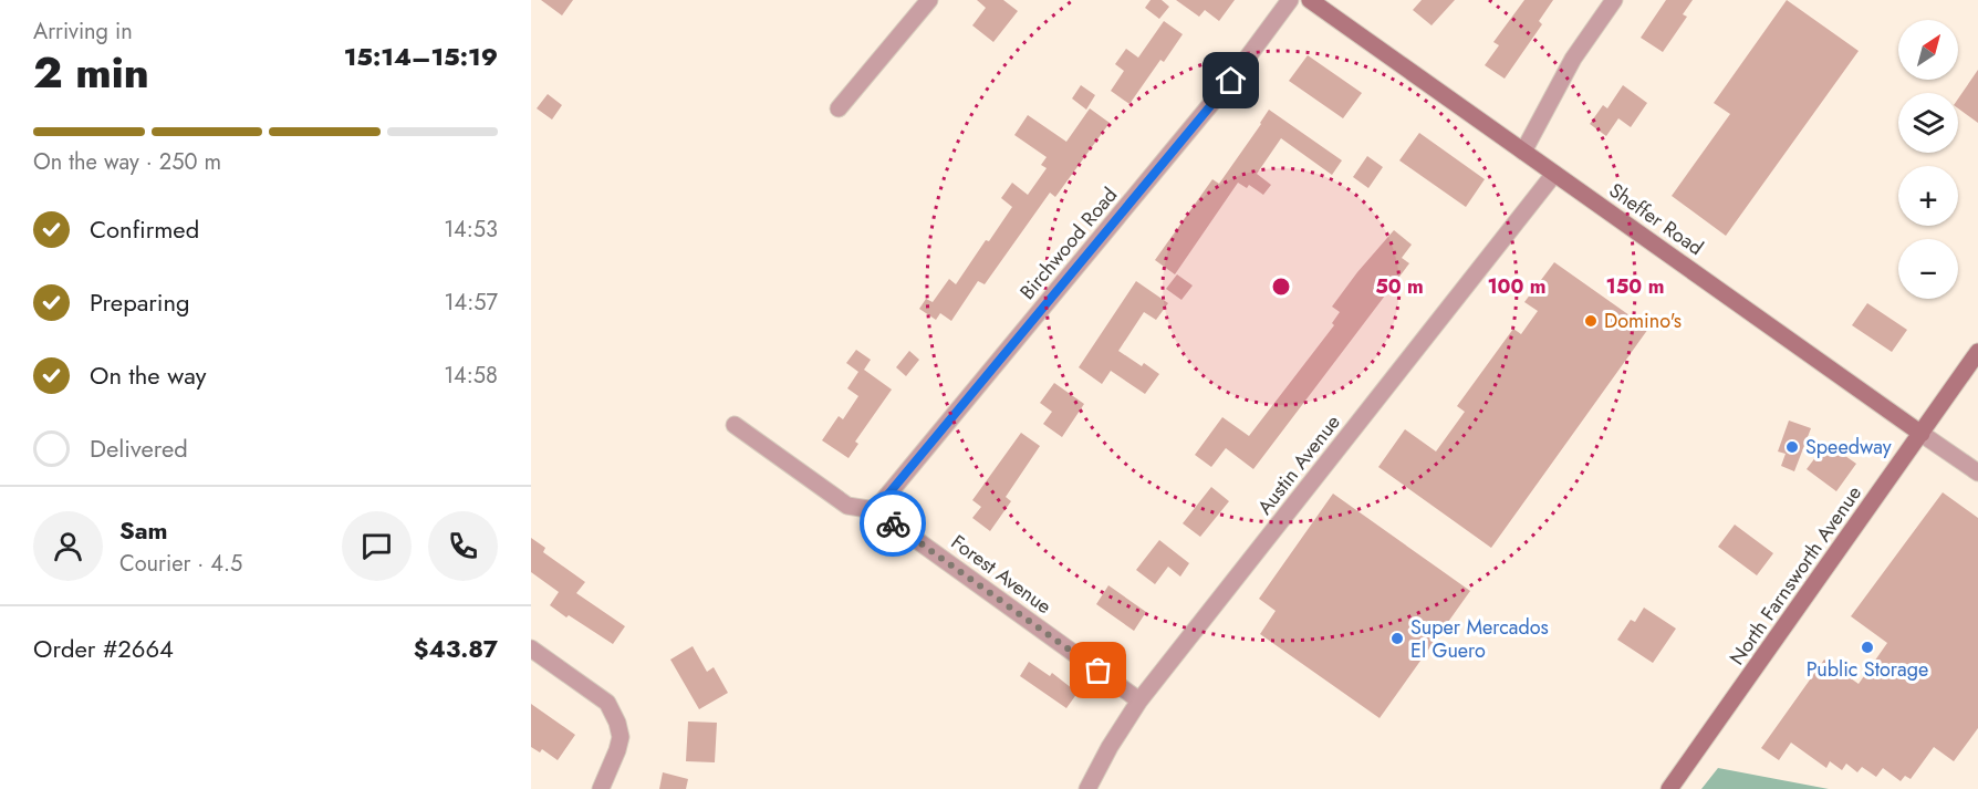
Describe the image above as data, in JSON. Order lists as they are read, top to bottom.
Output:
{
  "streets": {
    "street": [
      "Sheffer Road",
      "Birchwood Road",
      "Austin Avenue",
      "Forest Avenue",
      "North Farnsworth Avenue"
    ]
  },
  "crossings": [
    ["Sheffer Road", "Austin Avenue"],
    ["Sheffer Road", "North Farnsworth Avenue"],
    ["Birchwood Road", "Forest Avenue"],
    ["Austin Avenue", "Forest Avenue"]
  ],
  "places": [
    "Domino's",
    "Speedway",
    "Super Mercados El Guero",
    "Public Storage"
  ],
  "north": "top right",
  "page": {
    "heading": ["2 min", "Arriving in", "15:14–15:19"],
    "panel": [
      "Sam",
      "Courier · 4.5",
      "Order #2664",
      "$43.87"
    ],
    "map_buttons": ["+", "−"],
    "bar": "On the way · 250 m",
    "list": [
      ["Confirmed", "14:53"],
      ["Preparing", "14:57"],
      ["On the way", "14:58"],
      "Delivered"
    ]
  },
  "rings": ["50 m", "100 m", "150 m"]
}
